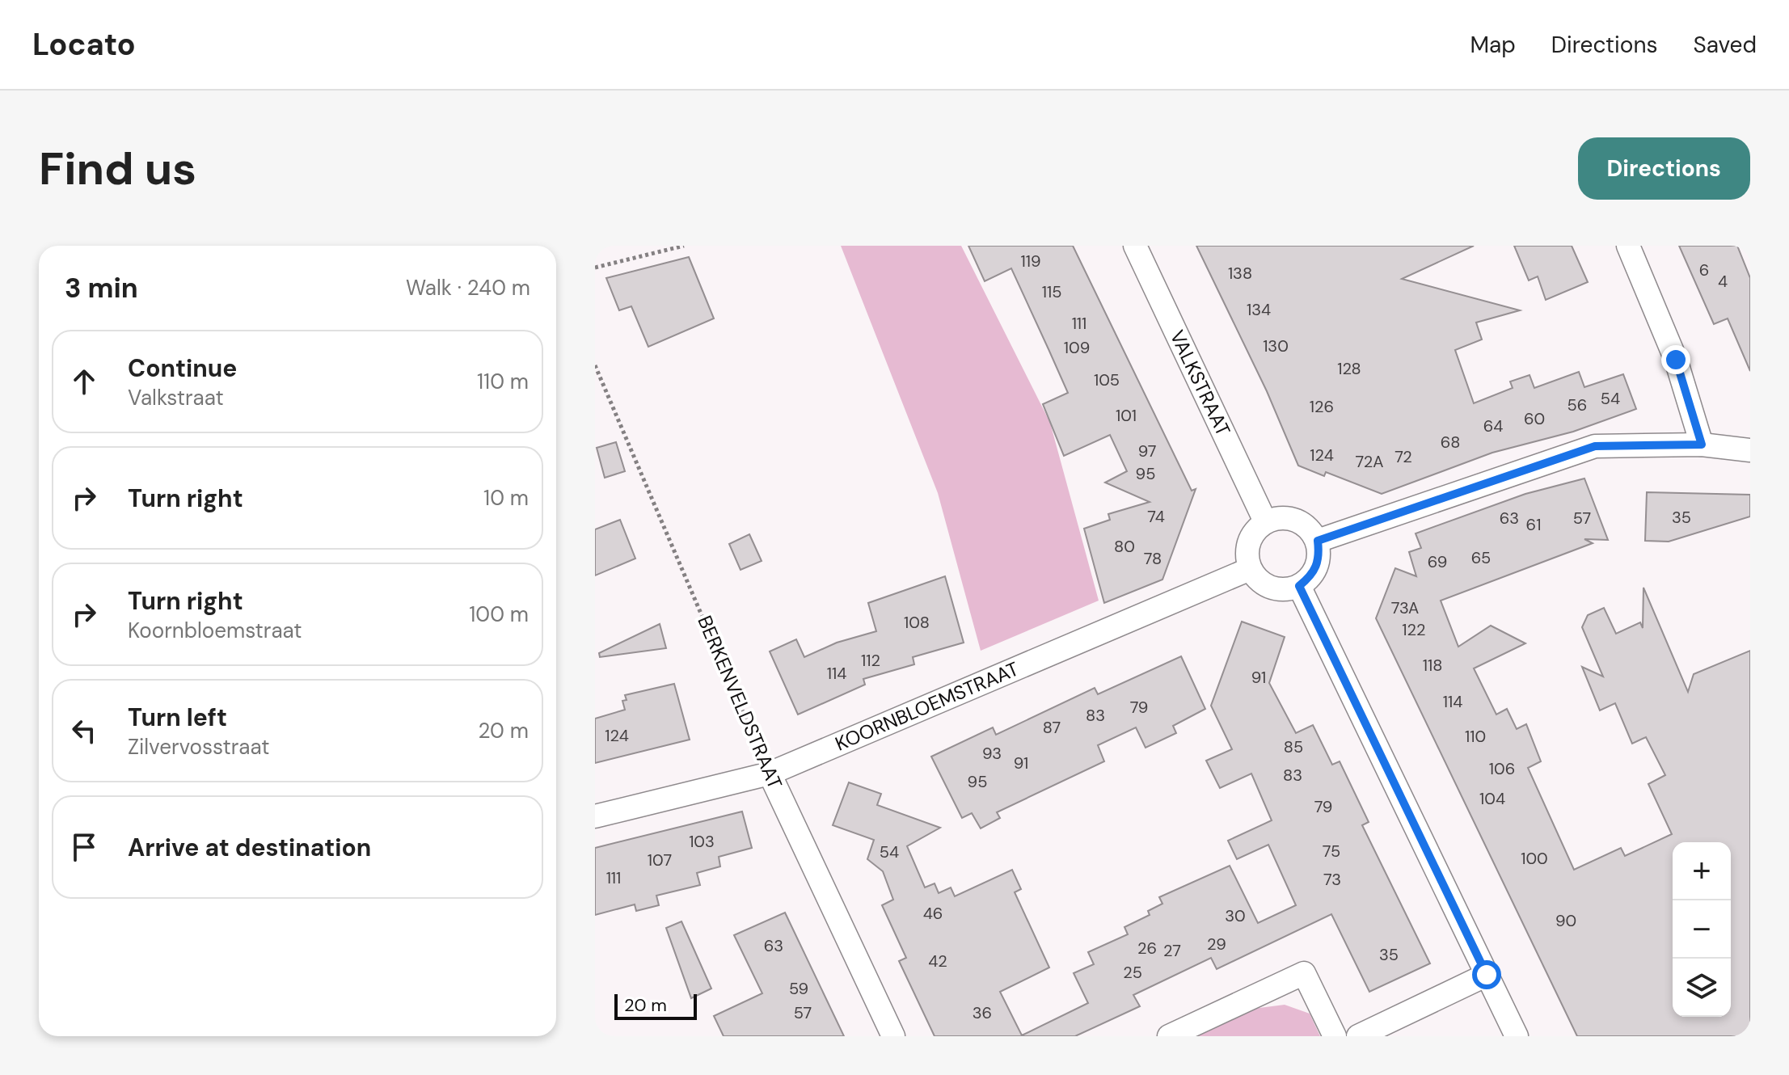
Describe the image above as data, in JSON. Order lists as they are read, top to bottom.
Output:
{
  "streets": {
    "street": ["VALKSTRAAT", "BERKENVELDSTRAAT", "KOORNBLOEMSTRAAT"]
  },
  "crossings": [
    ["VALKSTRAAT", "KOORNBLOEMSTRAAT"],
    ["BERKENVELDSTRAAT", "KOORNBLOEMSTRAAT"]
  ],
  "house_numbers": [
    "119",
    "6",
    "138",
    "4",
    "115",
    "134",
    "111",
    "130",
    "109",
    "128",
    "105",
    "54",
    "56",
    "126",
    "101",
    "60",
    "64",
    "68",
    "97",
    "124",
    "72",
    "72A",
    "95",
    "74",
    "35",
    "63",
    "57",
    "61",
    "80",
    "65",
    "78",
    "69",
    "73A",
    "108",
    "122",
    "112",
    "118",
    "114",
    "91",
    "114",
    "79",
    "83",
    "87",
    "124",
    "110",
    "85",
    "93",
    "91",
    "106",
    "83",
    "95",
    "104",
    "79",
    "103",
    "75",
    "54",
    "100",
    "107",
    "111",
    "73",
    "46",
    "30",
    "90",
    "29",
    "63",
    "26",
    "27",
    "35",
    "42",
    "25",
    "59",
    "57",
    "36"
  ],
  "scale_bar": "20 m",
  "page": {
    "header": "Locato",
    "nav": ["Map", "Directions", "Saved"],
    "buttons": "Directions",
    "title": "Find us",
    "heading": ["3 min", "Walk · 240 m"],
    "list": [
      ["Continue", "Valkstraat", "110 m"],
      ["Turn right", "10 m"],
      ["Turn right", "Koornbloemstraat", "100 m"],
      ["Turn left", "Zilvervosstraat", "20 m"],
      "Arrive at destination"
    ],
    "map_buttons": ["+", "−"],
    "scale": "20 m"
  }
}
